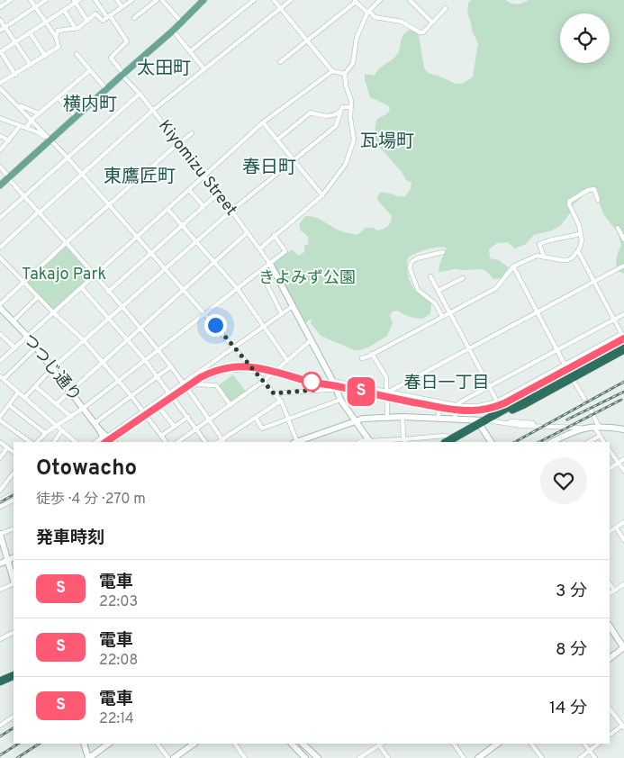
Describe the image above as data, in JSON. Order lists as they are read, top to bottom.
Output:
{
  "streets": {
    "street": ["Kiyomizu Street", "つつじ通り"]
  },
  "districts": [
    "太田町",
    "横内町",
    "瓦場町",
    "春日町",
    "東鷹匠町",
    "春日一丁目"
  ],
  "parks": ["Takajo Park", "きよみず公園"],
  "page": {
    "on_map": "S",
    "heading": [
      ["Otowacho", "徒歩 · 4 分 · 270 m"],
      "発車時刻"
    ],
    "list": [
      {
        "mark": "S",
        "name": "電車",
        "note": "22:03",
        "value": "3 分"
      },
      {
        "mark": "S",
        "name": "電車",
        "note": "22:08",
        "value": "8 分"
      },
      {
        "mark": "S",
        "name": "電車",
        "note": "22:14",
        "value": "14 分"
      }
    ]
  }
}
